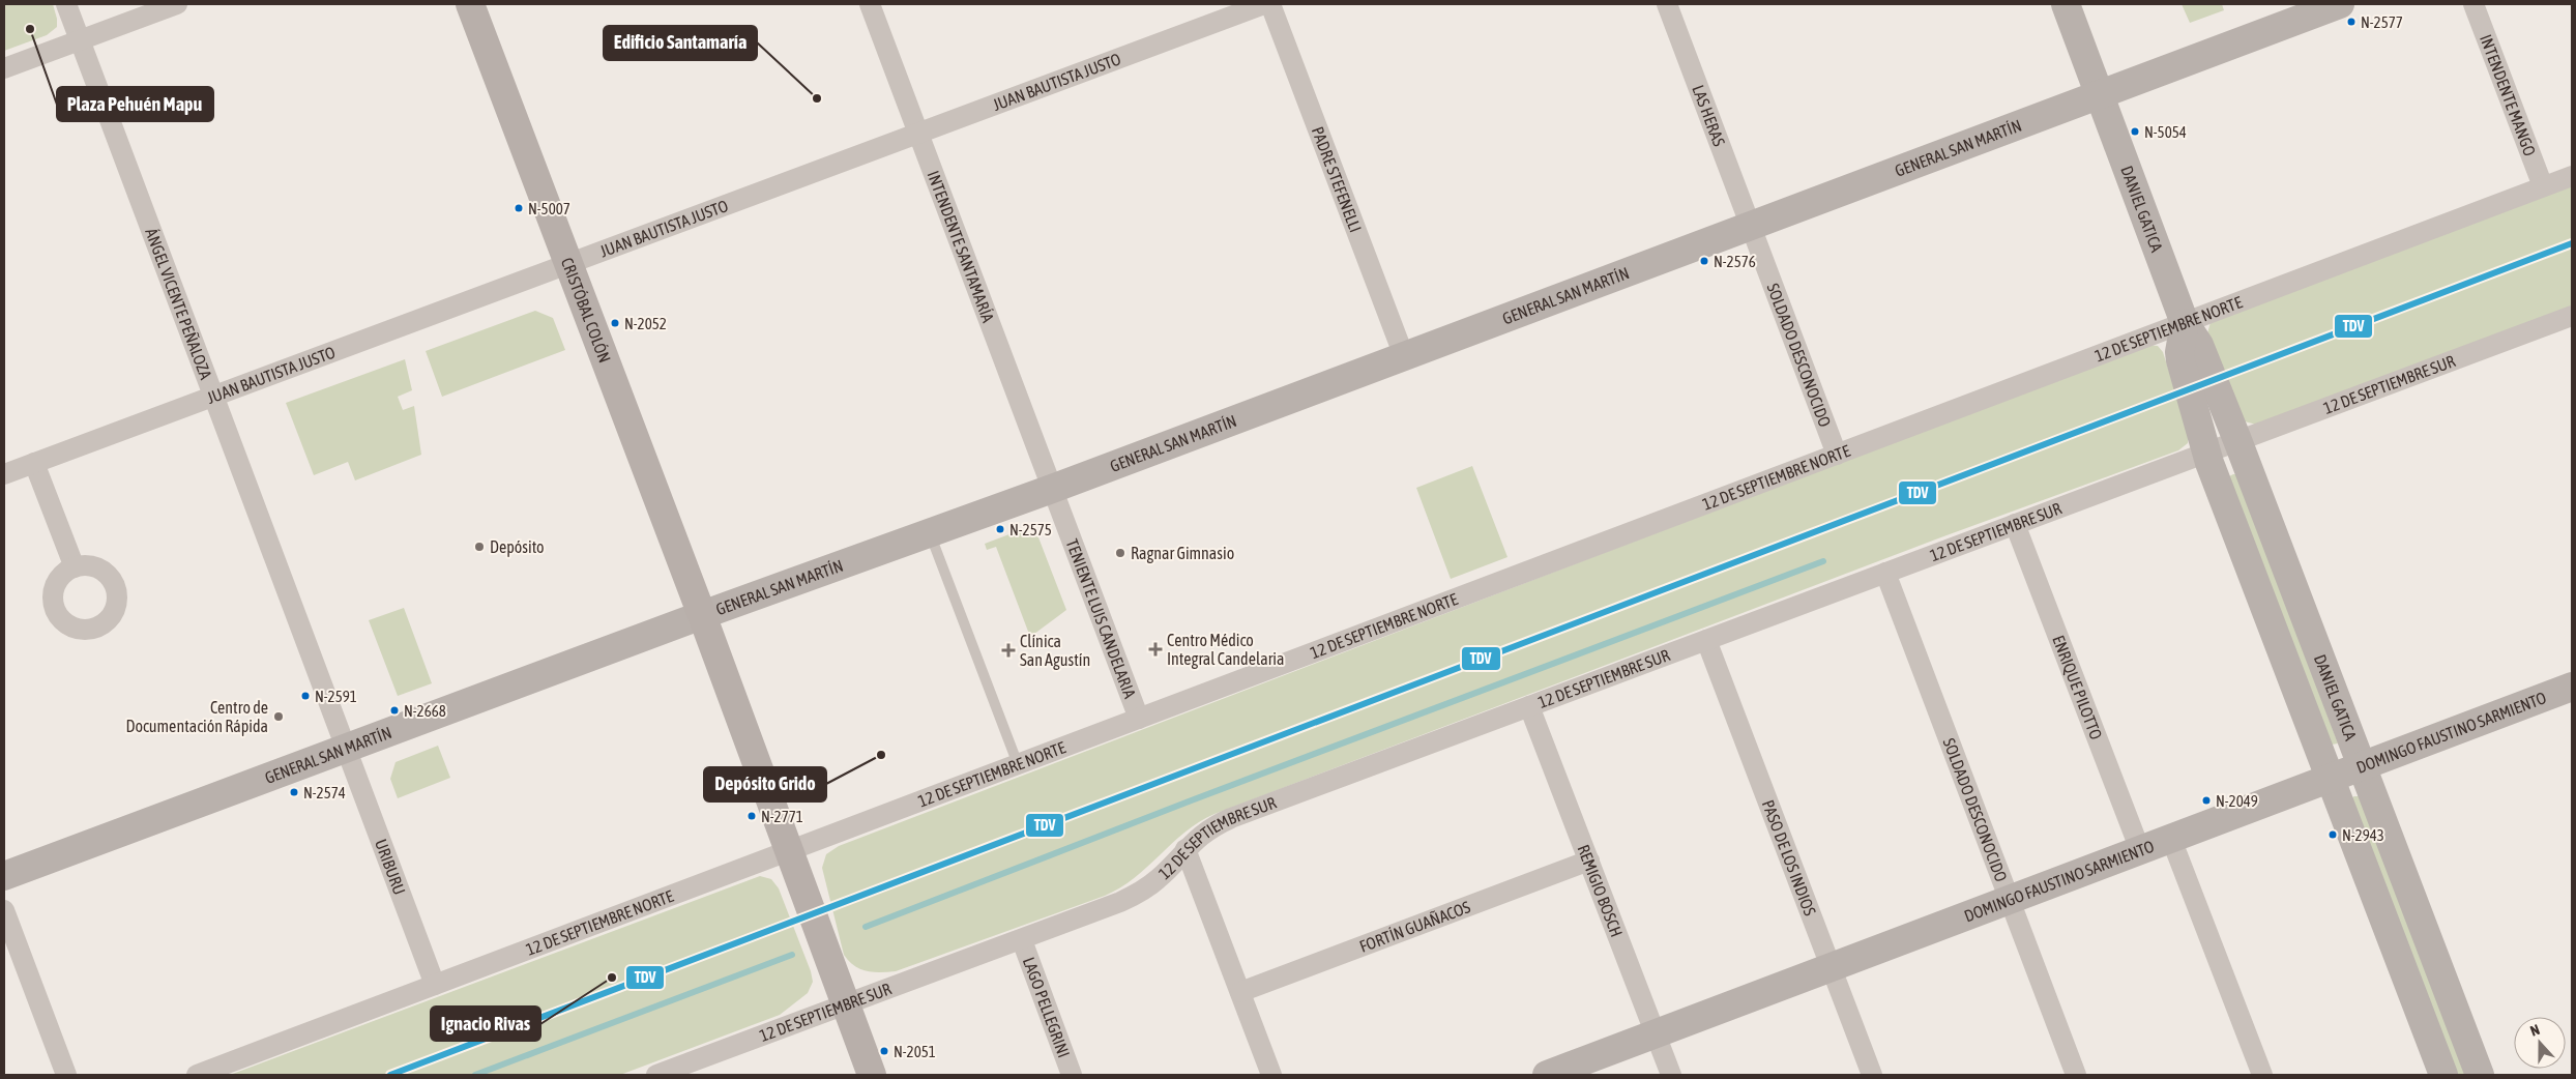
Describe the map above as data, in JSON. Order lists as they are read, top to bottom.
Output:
{
  "streets": {
    "main road": [
      "GENERAL SAN MARTÍN",
      "DANIEL GATICA",
      "CRISTÓBAL COLÓN",
      "DOMINGO FAUSTINO SARMIENTO"
    ],
    "street": [
      "JUAN BAUTISTA JUSTO",
      "INTENDENTE MANGO",
      "LAS HERAS",
      "PADRE STEFENELLI",
      "INTENDENTE SANTAMARÍA",
      "ÁNGEL VICENTE PEÑALOZA",
      "12 DE SEPTIEMBRE NORTE",
      "SOLDADO DESCONOCIDO",
      "12 DE SEPTIEMBRE SUR",
      "TENIENTE LUIS CANDELARIA",
      "ENRIQUE PILOTTO",
      "PASO DE LOS INDIOS",
      "URIBURU",
      "REMIGIO BOSCH",
      "FORTÍN GUAÑACOS",
      "LAGO PELLEGRINI"
    ]
  },
  "crossings": [
    ["JUAN BAUTISTA JUSTO", "INTENDENTE SANTAMARÍA"],
    ["JUAN BAUTISTA JUSTO", "ÁNGEL VICENTE PEÑALOZA"],
    ["JUAN BAUTISTA JUSTO", "CRISTÓBAL COLÓN"],
    ["INTENDENTE MANGO", "12 DE SEPTIEMBRE NORTE"],
    ["LAS HERAS", "GENERAL SAN MARTÍN"],
    ["LAS HERAS", "SOLDADO DESCONOCIDO"],
    ["GENERAL SAN MARTÍN", "PADRE STEFENELLI"],
    ["GENERAL SAN MARTÍN", "DANIEL GATICA"],
    ["GENERAL SAN MARTÍN", "INTENDENTE SANTAMARÍA"],
    ["GENERAL SAN MARTÍN", "ÁNGEL VICENTE PEÑALOZA"],
    ["GENERAL SAN MARTÍN", "CRISTÓBAL COLÓN"],
    ["GENERAL SAN MARTÍN", "SOLDADO DESCONOCIDO"],
    ["GENERAL SAN MARTÍN", "TENIENTE LUIS CANDELARIA"],
    ["GENERAL SAN MARTÍN", "URIBURU"],
    ["DANIEL GATICA", "12 DE SEPTIEMBRE NORTE"],
    ["DANIEL GATICA", "12 DE SEPTIEMBRE SUR"],
    ["DANIEL GATICA", "DOMINGO FAUSTINO SARMIENTO"],
    ["INTENDENTE SANTAMARÍA", "TENIENTE LUIS CANDELARIA"],
    ["ÁNGEL VICENTE PEÑALOZA", "URIBURU"],
    ["CRISTÓBAL COLÓN", "12 DE SEPTIEMBRE NORTE"],
    ["CRISTÓBAL COLÓN", "12 DE SEPTIEMBRE SUR"],
    ["12 DE SEPTIEMBRE NORTE", "SOLDADO DESCONOCIDO"],
    ["12 DE SEPTIEMBRE NORTE", "TENIENTE LUIS CANDELARIA"],
    ["12 DE SEPTIEMBRE NORTE", "URIBURU"],
    ["SOLDADO DESCONOCIDO", "12 DE SEPTIEMBRE SUR"],
    ["SOLDADO DESCONOCIDO", "DOMINGO FAUSTINO SARMIENTO"],
    ["12 DE SEPTIEMBRE SUR", "ENRIQUE PILOTTO"],
    ["12 DE SEPTIEMBRE SUR", "PASO DE LOS INDIOS"],
    ["12 DE SEPTIEMBRE SUR", "REMIGIO BOSCH"],
    ["12 DE SEPTIEMBRE SUR", "LAGO PELLEGRINI"],
    ["ENRIQUE PILOTTO", "DOMINGO FAUSTINO SARMIENTO"],
    ["DOMINGO FAUSTINO SARMIENTO", "PASO DE LOS INDIOS"],
    ["DOMINGO FAUSTINO SARMIENTO", "REMIGIO BOSCH"],
    ["REMIGIO BOSCH", "FORTÍN GUAÑACOS"]
  ],
  "places": {
    "other": [
      "N-2577",
      "Plaza Pehuén Mapu",
      "Edificio Santamaría",
      "N-5054",
      "N-5007",
      "N-2576",
      "N-2052",
      "N-2575",
      "Depósito",
      "Ragnar Gimnasio",
      "N-2591",
      "N-2668",
      "Centro de Documentación Rápida",
      "Depósito Grido",
      "N-2574",
      "N-2049",
      "N-2771",
      "N-2943",
      "Ignacio Rivas",
      "N-2051"
    ],
    "health": ["Centro Médico Integral Candelaria", "Clínica San Agustín"]
  },
  "lines": ["transit line TDV"],
  "north": "top"
}
